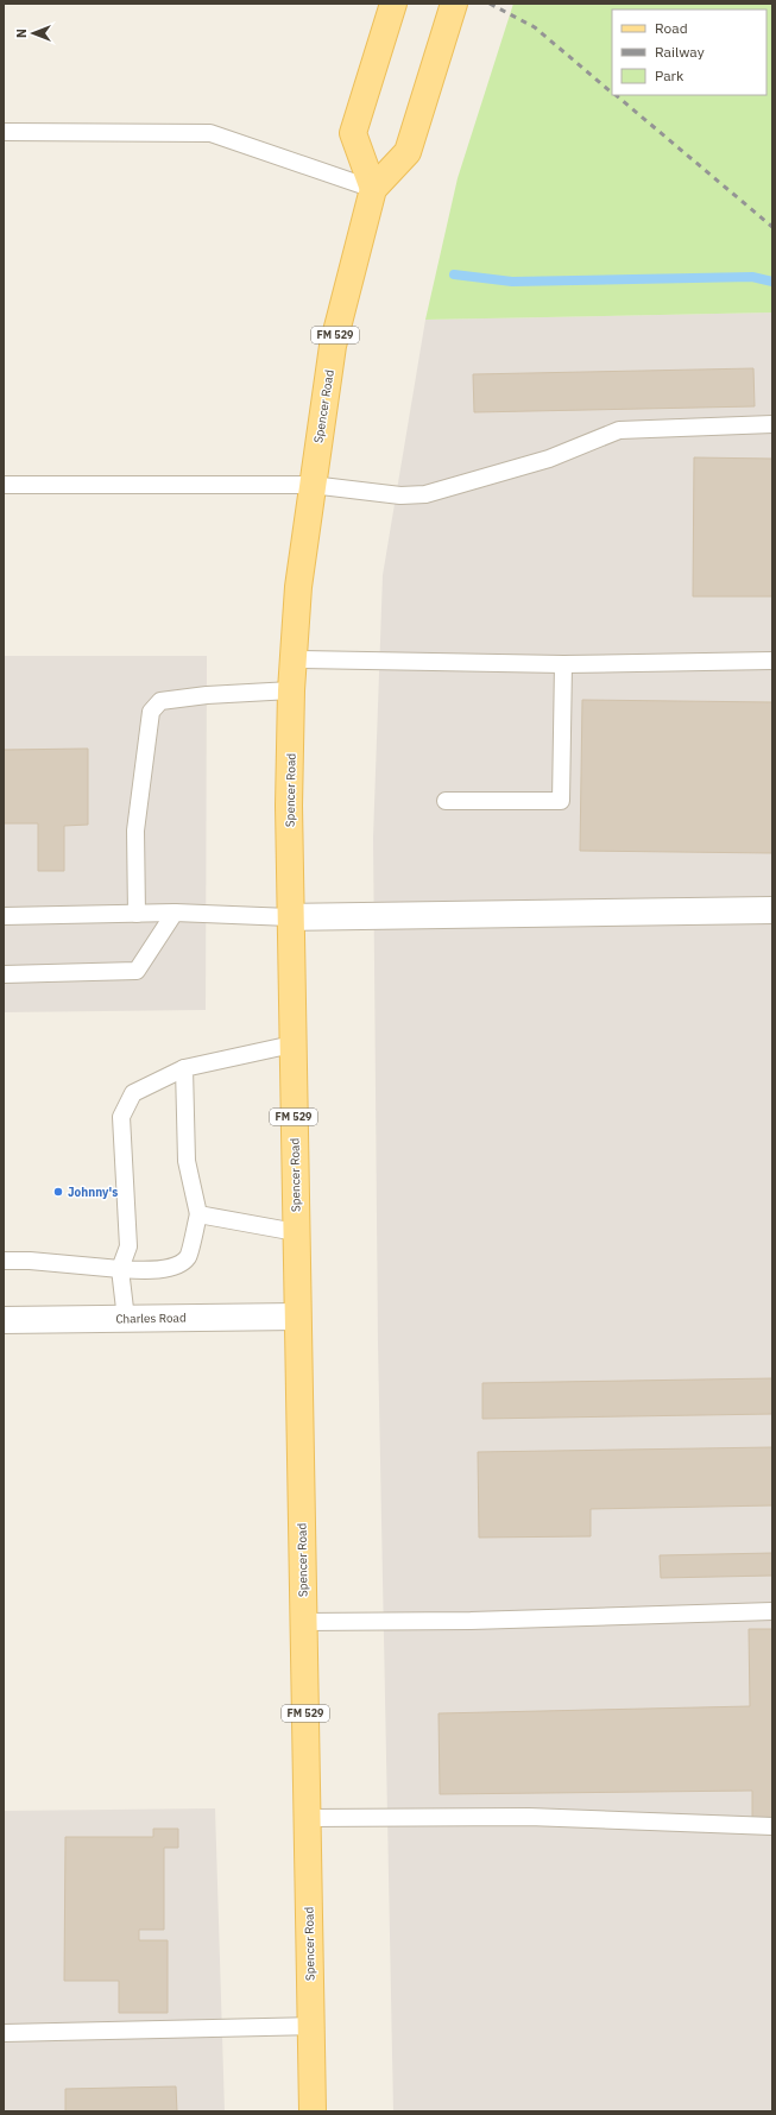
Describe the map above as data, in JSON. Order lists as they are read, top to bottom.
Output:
{
  "streets": {
    "main road": ["FM 529", "Spencer Road"],
    "street": ["Charles Road"]
  },
  "crossings": [
    ["Spencer Road", "Charles Road"]
  ],
  "places": ["Johnny's"],
  "legend": ["Road", "Railway", "Park"],
  "north": "left"
}
